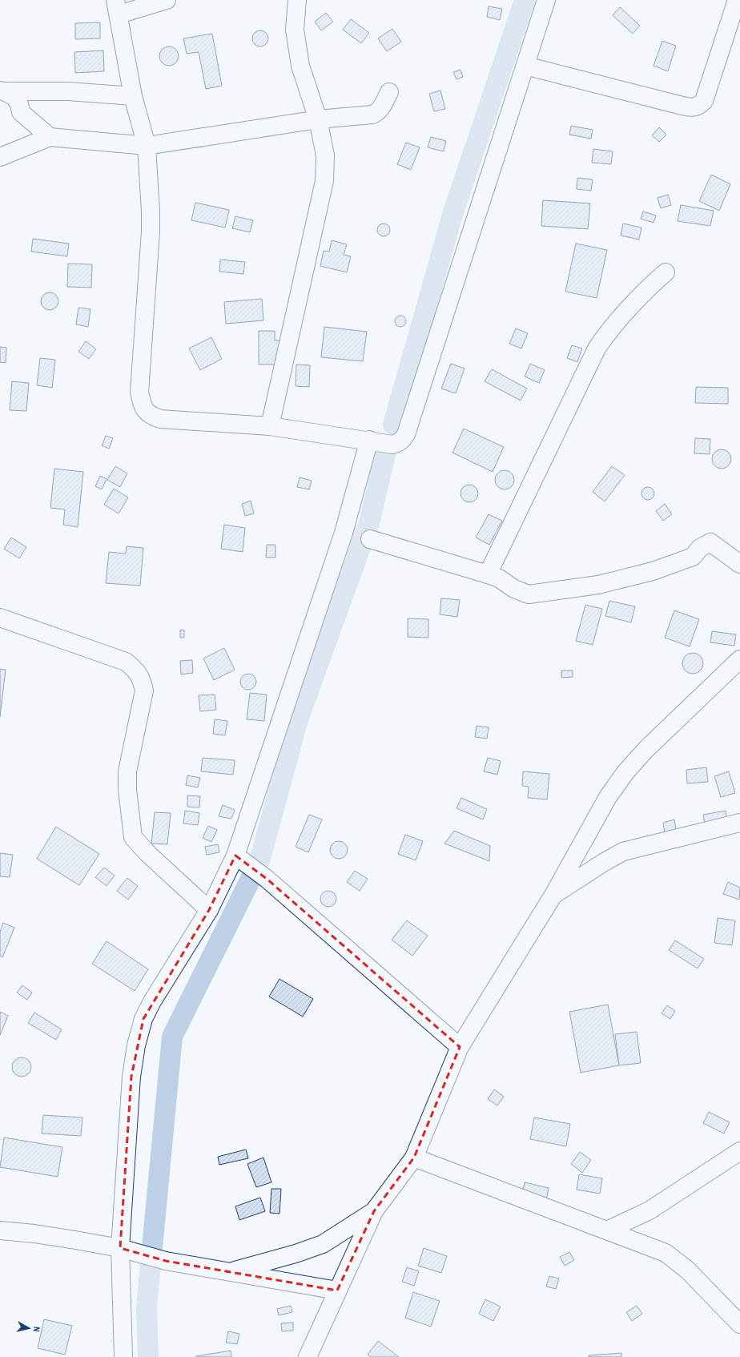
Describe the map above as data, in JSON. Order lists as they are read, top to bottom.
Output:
{
  "north": "right"
}
